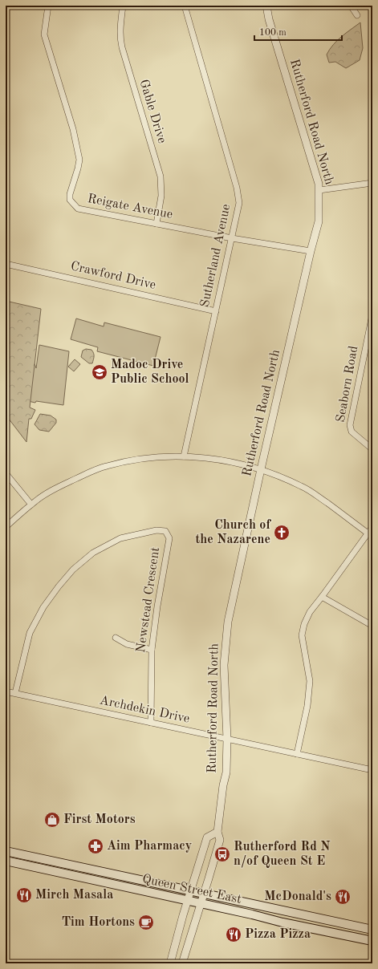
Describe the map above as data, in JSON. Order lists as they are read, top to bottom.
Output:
{
  "streets": {
    "main road": ["Queen Street East"],
    "street": [
      "Gable Drive",
      "Rutherford Road North",
      "Reigate Avenue",
      "Sutherland Avenue",
      "Crawford Drive",
      "Seaborn Road",
      "Newstead Crescent",
      "Archdekin Drive"
    ]
  },
  "crossings": [
    ["Gable Drive", "Reigate Avenue"],
    ["Rutherford Road North", "Reigate Avenue"],
    ["Rutherford Road North", "Archdekin Drive"],
    ["Rutherford Road North", "Queen Street East"],
    ["Reigate Avenue", "Sutherland Avenue"],
    ["Sutherland Avenue", "Crawford Drive"],
    ["Newstead Crescent", "Archdekin Drive"]
  ],
  "places": {
    "school or university": ["Madoc Drive Public School"],
    "church": ["Church of the Nazarene"],
    "shop": ["First Motors"],
    "pharmacy": ["Aim Pharmacy"],
    "bus stop": ["Rutherford Rd N n/of Queen St E"],
    "restaurant": ["Mirch Masala", "McDonald's", "Pizza Pizza"],
    "cafe": ["Tim Hortons"]
  },
  "scale_bar": "100 m"
}
